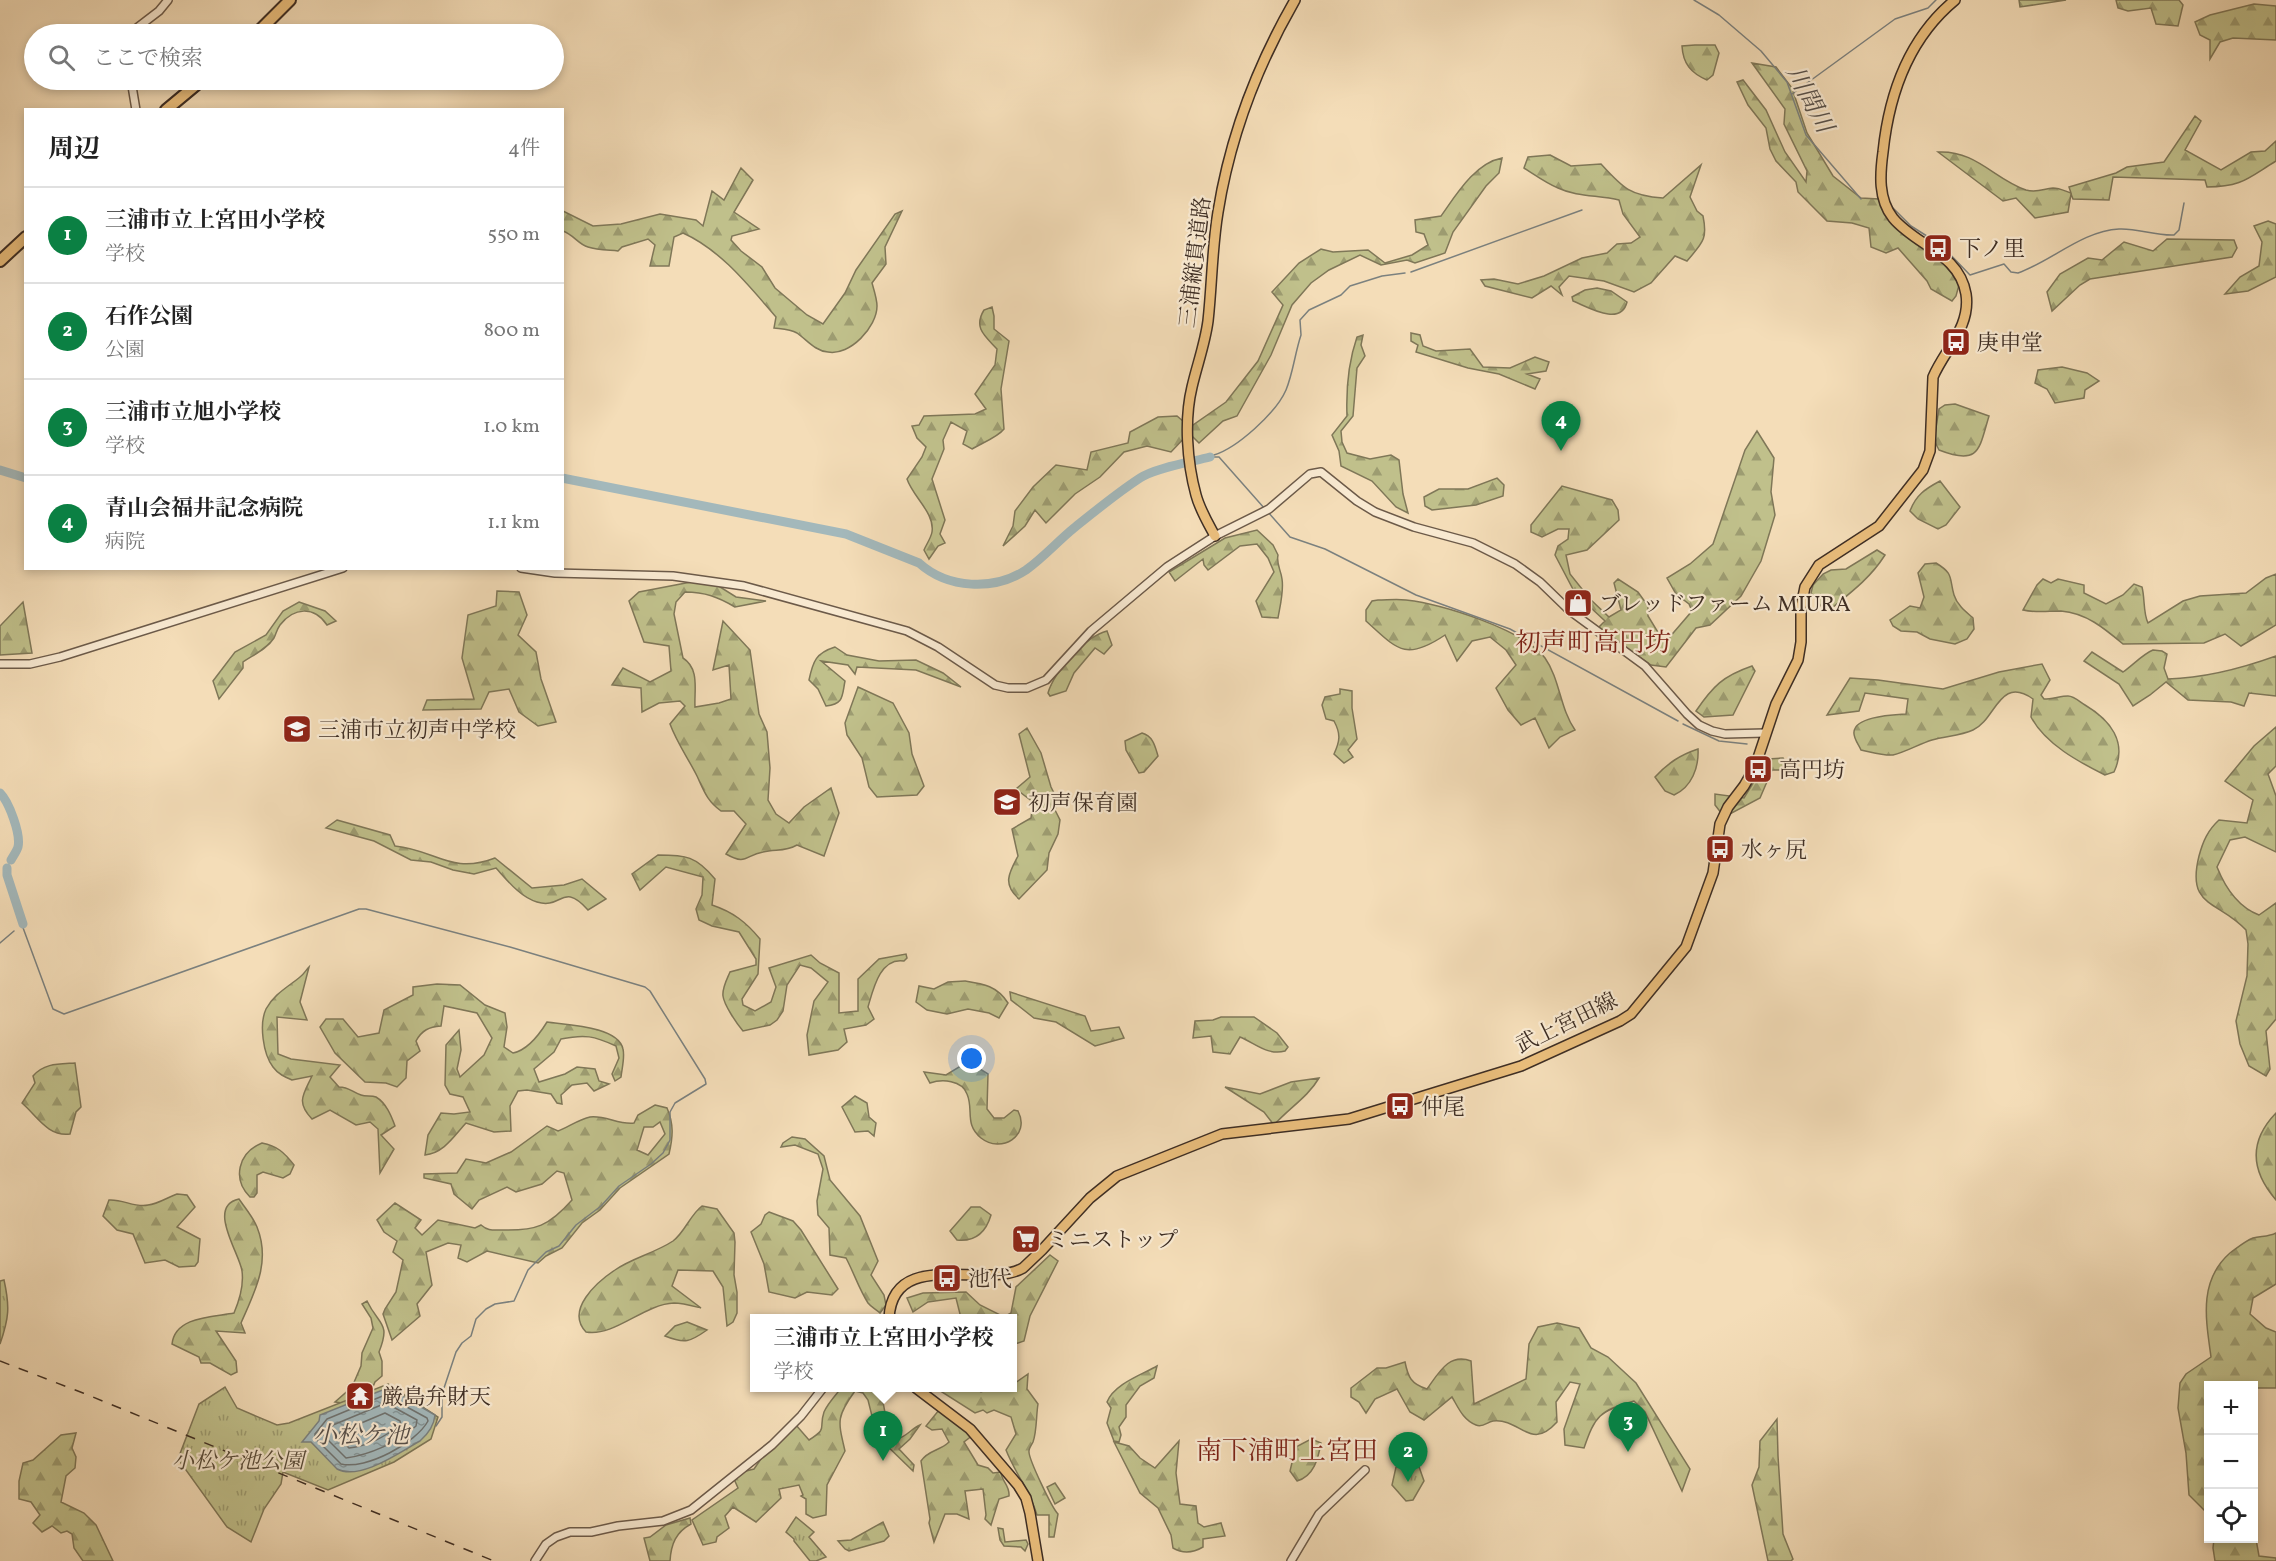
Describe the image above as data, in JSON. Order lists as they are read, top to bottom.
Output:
{
  "streets": {
    "main road": ["三浦縦貫道路", "武上宮田線"]
  },
  "districts": ["初声町高円坊", "南下浦町上宮田"],
  "water": ["川間川", "小松ケ池"],
  "parks": ["小松ケ池公園"],
  "places": {
    "bus stop": [
      "下ノ里",
      "庚申堂",
      "高円坊",
      "水ヶ尻",
      "仲尾",
      "池代"
    ],
    "shop": ["ブレッドファーム MIURA"],
    "school or university": ["三浦市立初声中学校", "初声保育園"],
    "supermarket": ["ミニストップ"],
    "temple": ["厳島弁財天"]
  },
  "page": {
    "search": "ここで検索",
    "heading": ["周辺", "4件"],
    "list": [
      {
        "mark": "1",
        "name": "三浦市立上宮田小学校",
        "note": "学校",
        "value": "550 m"
      },
      {
        "mark": "2",
        "name": "石作公園",
        "note": "公園",
        "value": "800 m"
      },
      {
        "mark": "3",
        "name": "三浦市立旭小学校",
        "note": "学校",
        "value": "1.0 km"
      },
      {
        "mark": "4",
        "name": "青山会福井記念病院",
        "note": "病院",
        "value": "1.1 km"
      }
    ],
    "pins": [
      "4",
      "3",
      "1",
      "2"
    ],
    "popup": ["三浦市立上宮田小学校", "学校"],
    "map_buttons": ["+", "−"]
  }
}
